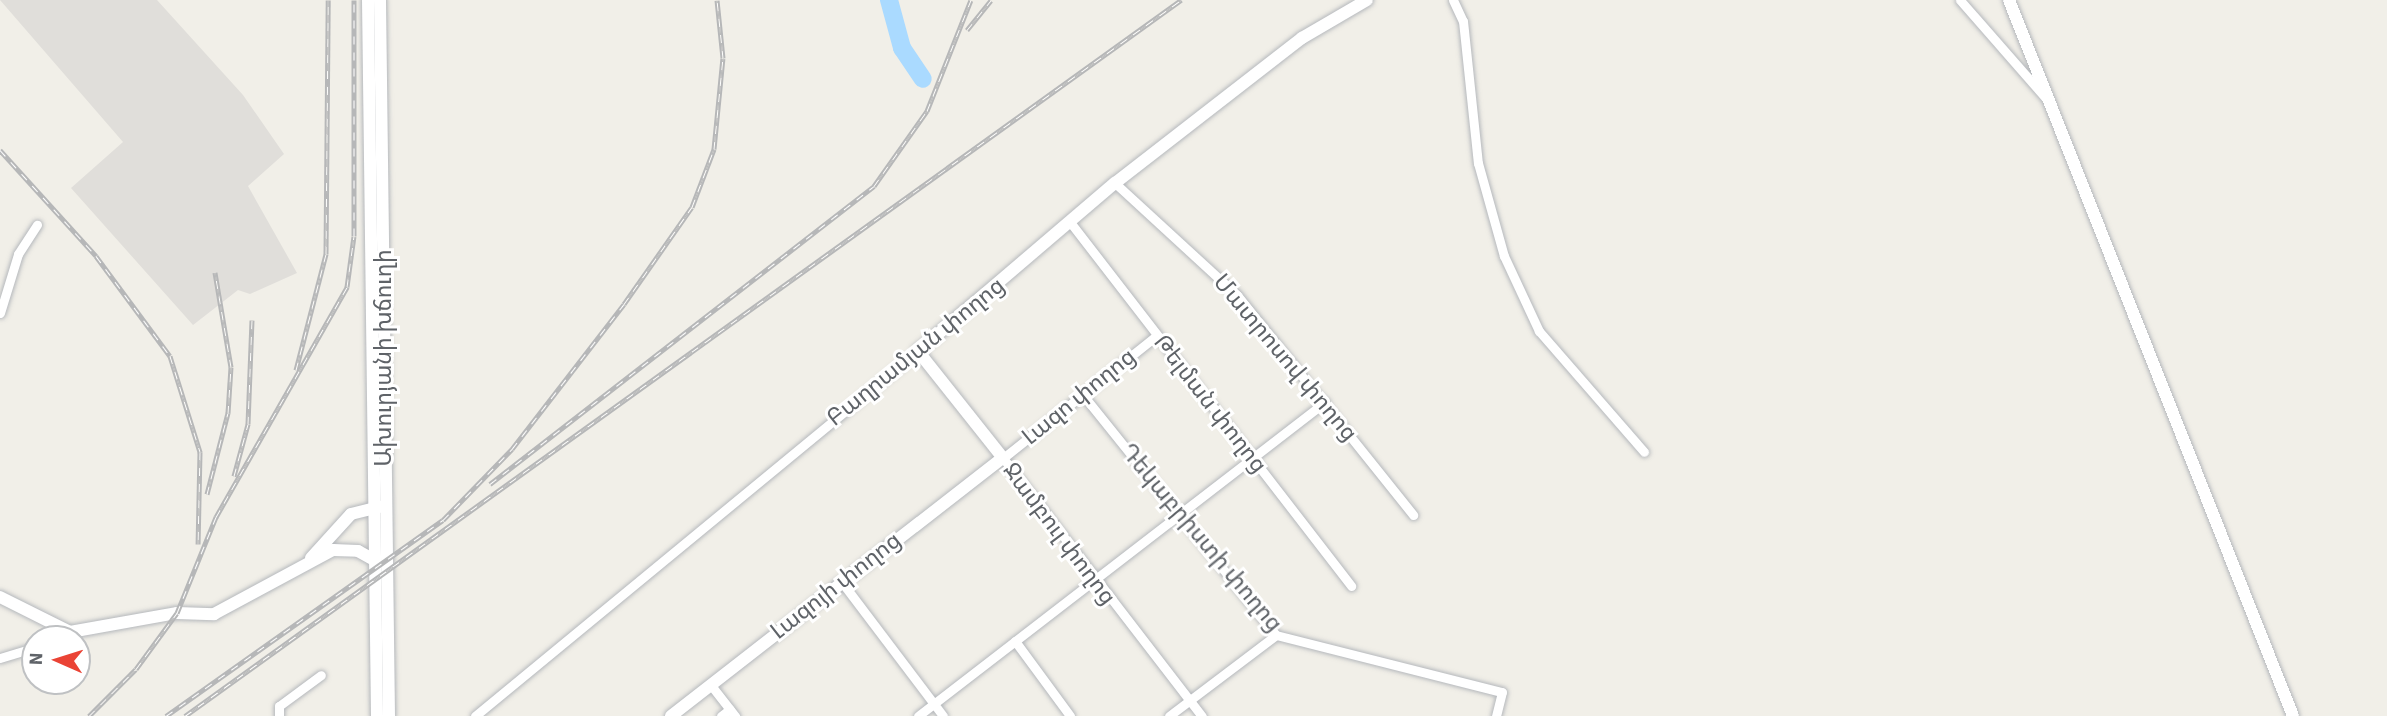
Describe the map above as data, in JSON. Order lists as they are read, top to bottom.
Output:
{
  "streets": {
    "street": [
      "Բաղրամյան փողոց",
      "Ախուրյանի խճուղի",
      "Մատրոսով փողոց",
      "Լազո փողոց",
      "Թելման փողոց",
      "Ջամբուլ փողոց",
      "Դեկաբրիստի փողոց",
      "Լազոյի փողոց"
    ]
  },
  "crossings": [
    ["Բաղրամյան փողոց", "Մատրոսով փողոց"],
    ["Բաղրամյան փողոց", "Թելման փողոց"],
    ["Բաղրամյան փողոց", "Ջամբուլ փողոց"],
    ["Լազո փողոց", "Թելման փողոց"],
    ["Լազո փողոց", "Ջամբուլ փողոց"],
    ["Լազո փողոց", "Դեկաբրիստի փողոց"],
    ["Լազո փողոց", "Լազոյի փողոց"],
    ["Ջամբուլ փողոց", "Լազոյի փողոց"]
  ],
  "north": "left"
}
